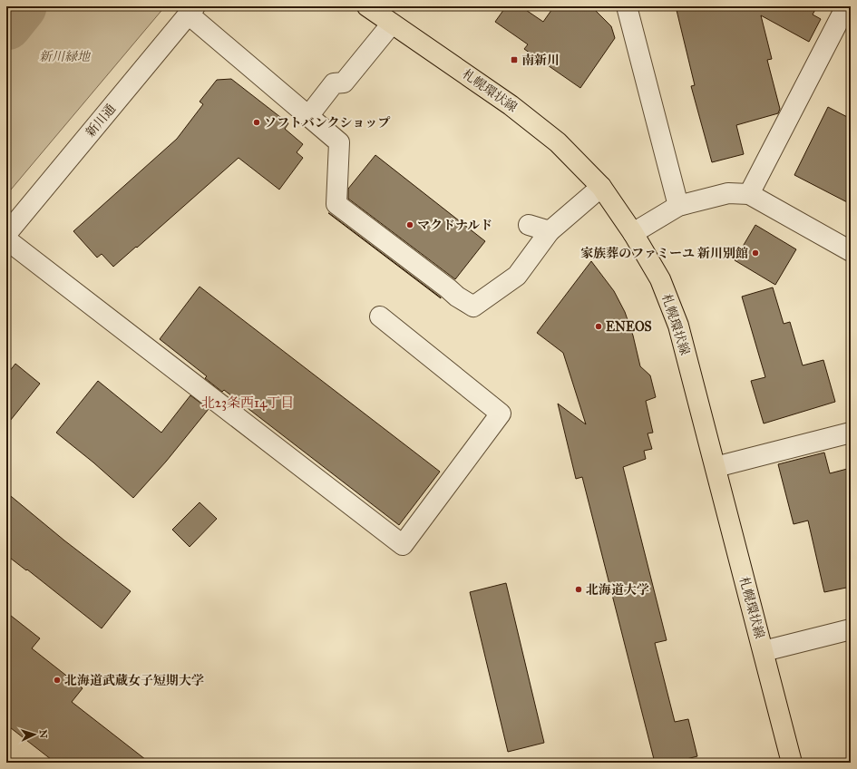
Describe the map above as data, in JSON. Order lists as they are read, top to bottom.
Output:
{
  "streets": {
    "main road": ["札幌環状線"],
    "street": ["新川通"]
  },
  "districts": ["北23条西14丁目"],
  "parks": ["新川緑地"],
  "places": {
    "transit": ["南新川"],
    "other": [
      "ソフトバンクショップ",
      "マクドナルド",
      "家族葬のファミーユ 新川別館",
      "ENEOS",
      "北海道大学",
      "北海道武蔵女子短期大学"
    ]
  },
  "north": "right"
}
